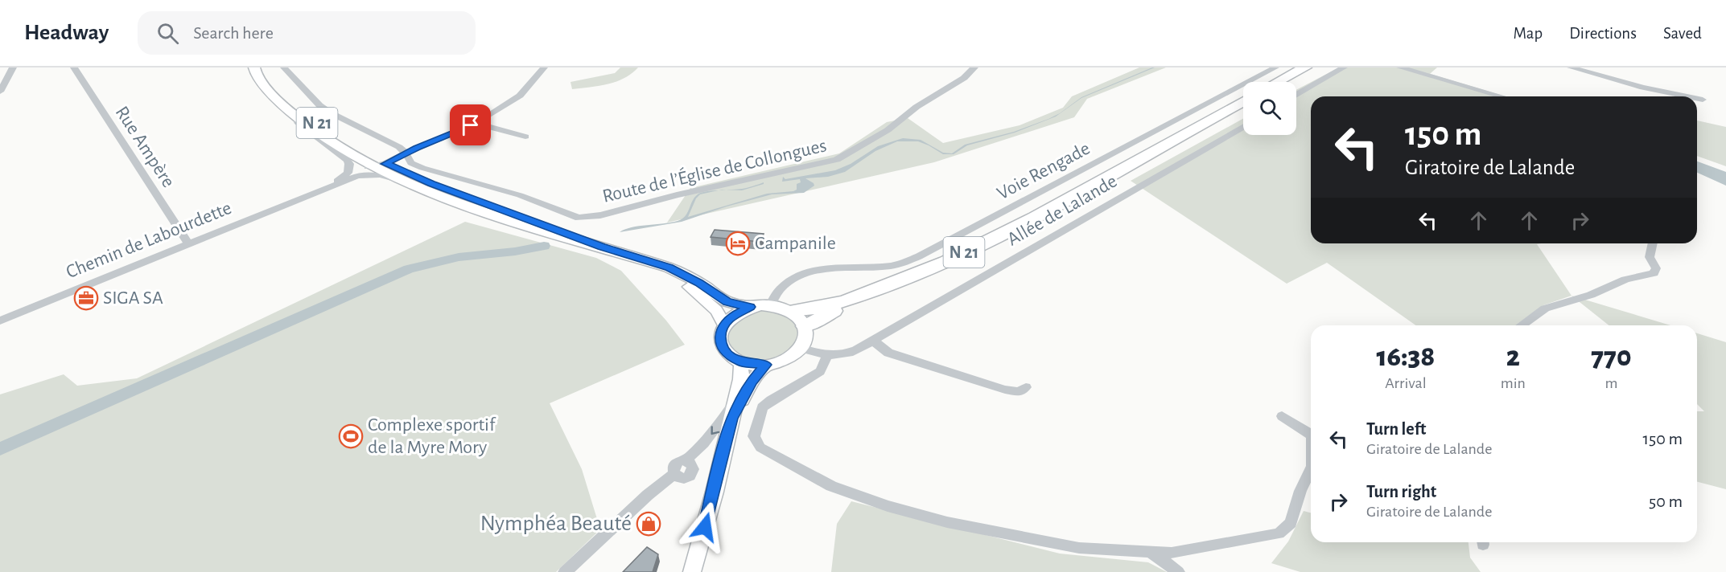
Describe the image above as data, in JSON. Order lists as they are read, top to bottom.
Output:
{
  "streets": {
    "highway": ["N 21"],
    "street": [
      "Rue Ampère",
      "Route de l’Église de Collongues",
      "Voie Rengade",
      "Allée de Lalande",
      "Chemin de Labourdette"
    ]
  },
  "crossings": [
    ["N 21", "Voie Rengade"],
    ["Rue Ampère", "Chemin de Labourdette"]
  ],
  "places": {
    "hotel": ["Campanile"],
    "office": ["SIGA SA"],
    "sports": ["Complexe sportif de la Myre Mory"],
    "shop": ["Nymphéa Beauté"]
  },
  "page": {
    "header": "Headway",
    "search": "Search here",
    "nav": ["Map", "Directions", "Saved"],
    "turn": ["150 m", "Giratoire de Lalande"],
    "eta": [
      "16:38",
      "Arrival",
      "2",
      "min",
      "770",
      "m"
    ],
    "list": [
      {
        "name": "Turn left",
        "note": "Giratoire de Lalande",
        "value": "150 m"
      },
      {
        "name": "Turn right",
        "note": "Giratoire de Lalande",
        "value": "50 m"
      }
    ]
  }
}
